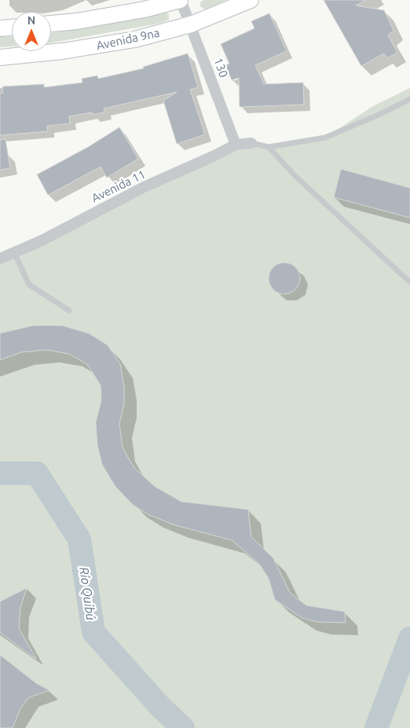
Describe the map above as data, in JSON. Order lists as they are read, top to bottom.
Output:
{
  "streets": {
    "main road": ["Avenida 9na"],
    "street": ["130", "Avenida 11"]
  },
  "crossings": [
    ["Avenida 9na", "130"],
    ["130", "Avenida 11"]
  ],
  "water": ["Río Quibú"],
  "north": "top"
}
